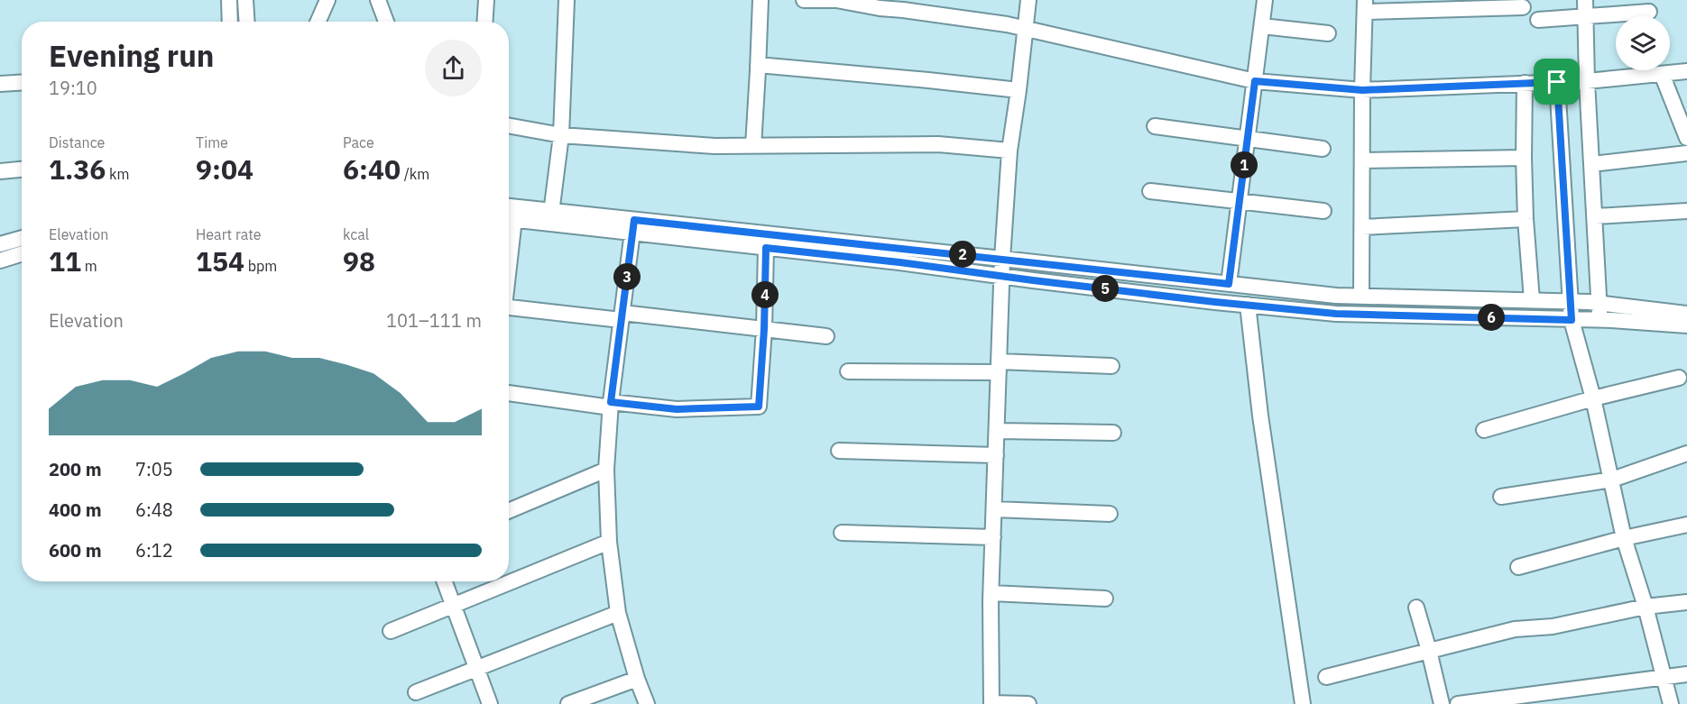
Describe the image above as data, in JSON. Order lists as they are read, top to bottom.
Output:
{
  "page": {
    "heading": ["Evening run", "19:10"],
    "stats": [
      ["Distance", "1.36 km"],
      ["Time", "9:04"],
      ["Pace", "6:40 /km"],
      ["Elevation", "11 m"],
      ["Heart rate", "154 bpm"],
      ["kcal", "98"]
    ],
    "pins": [
      "1",
      "2",
      "3",
      "5",
      "4",
      "6"
    ],
    "chart": ["Elevation", "101–111 m"],
    "list": [
      {
        "name": "200 m",
        "note": "7:05"
      },
      {
        "name": "400 m",
        "note": "6:48"
      },
      {
        "name": "600 m",
        "note": "6:12"
      }
    ]
  }
}
